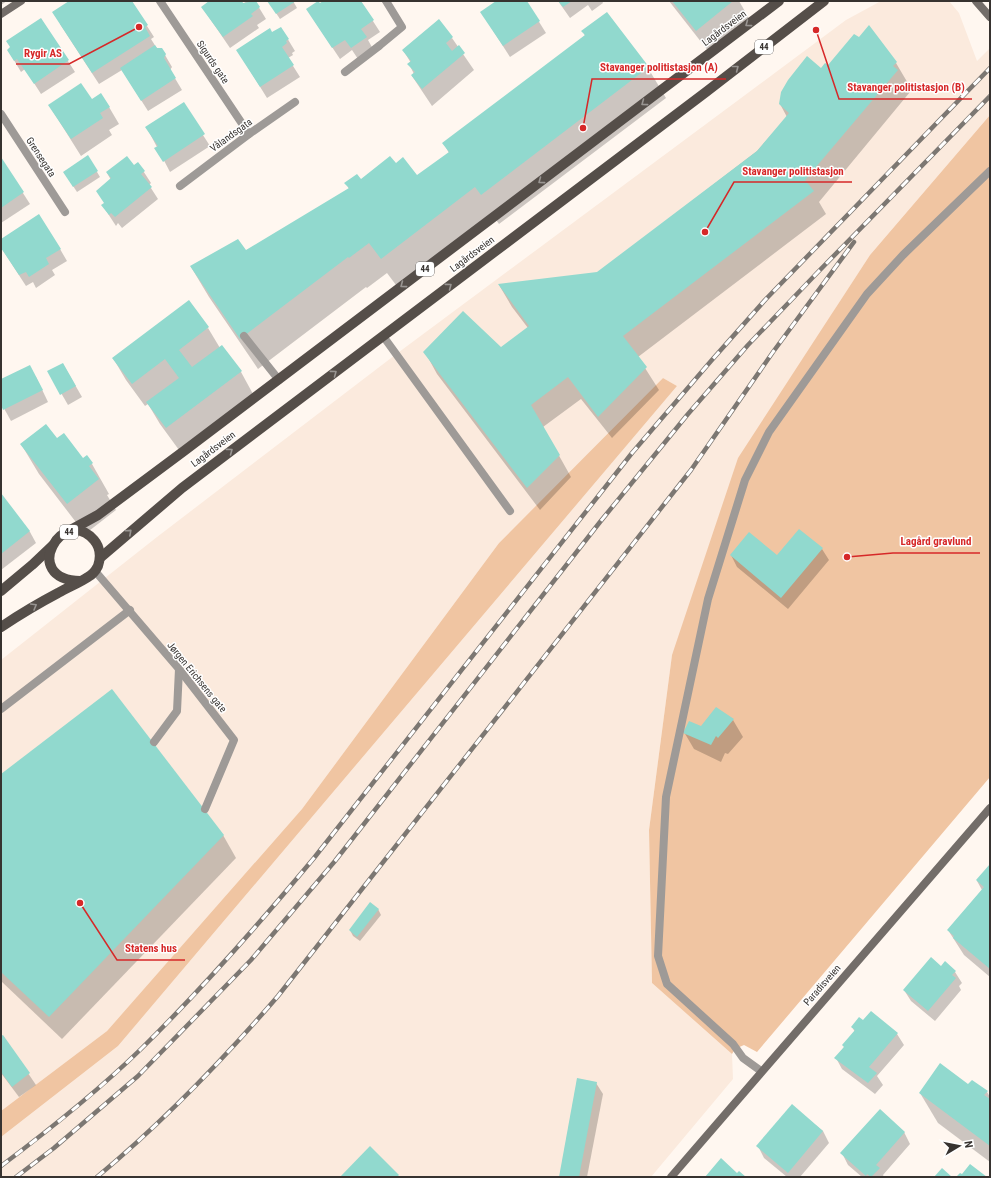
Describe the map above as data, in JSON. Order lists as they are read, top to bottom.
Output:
{
  "streets": {
    "main road": ["Lagårdsveien", "44"],
    "street": [
      "Sigurds gate",
      "Vålandsgata",
      "Grensegata",
      "Jørgen Erichsens gate",
      "Paradisveien"
    ]
  },
  "crossings": [
    ["Lagårdsveien", "44"],
    ["Lagårdsveien", "Jørgen Erichsens gate"],
    ["44", "Jørgen Erichsens gate"],
    ["Sigurds gate", "Vålandsgata"]
  ],
  "places": [
    "Rygir AS",
    "Stavanger politistasjon (B)",
    "Stavanger politistasjon (A)",
    "Stavanger politistasjon",
    "Lagård gravlund",
    "Statens hus"
  ],
  "north": "right"
}
